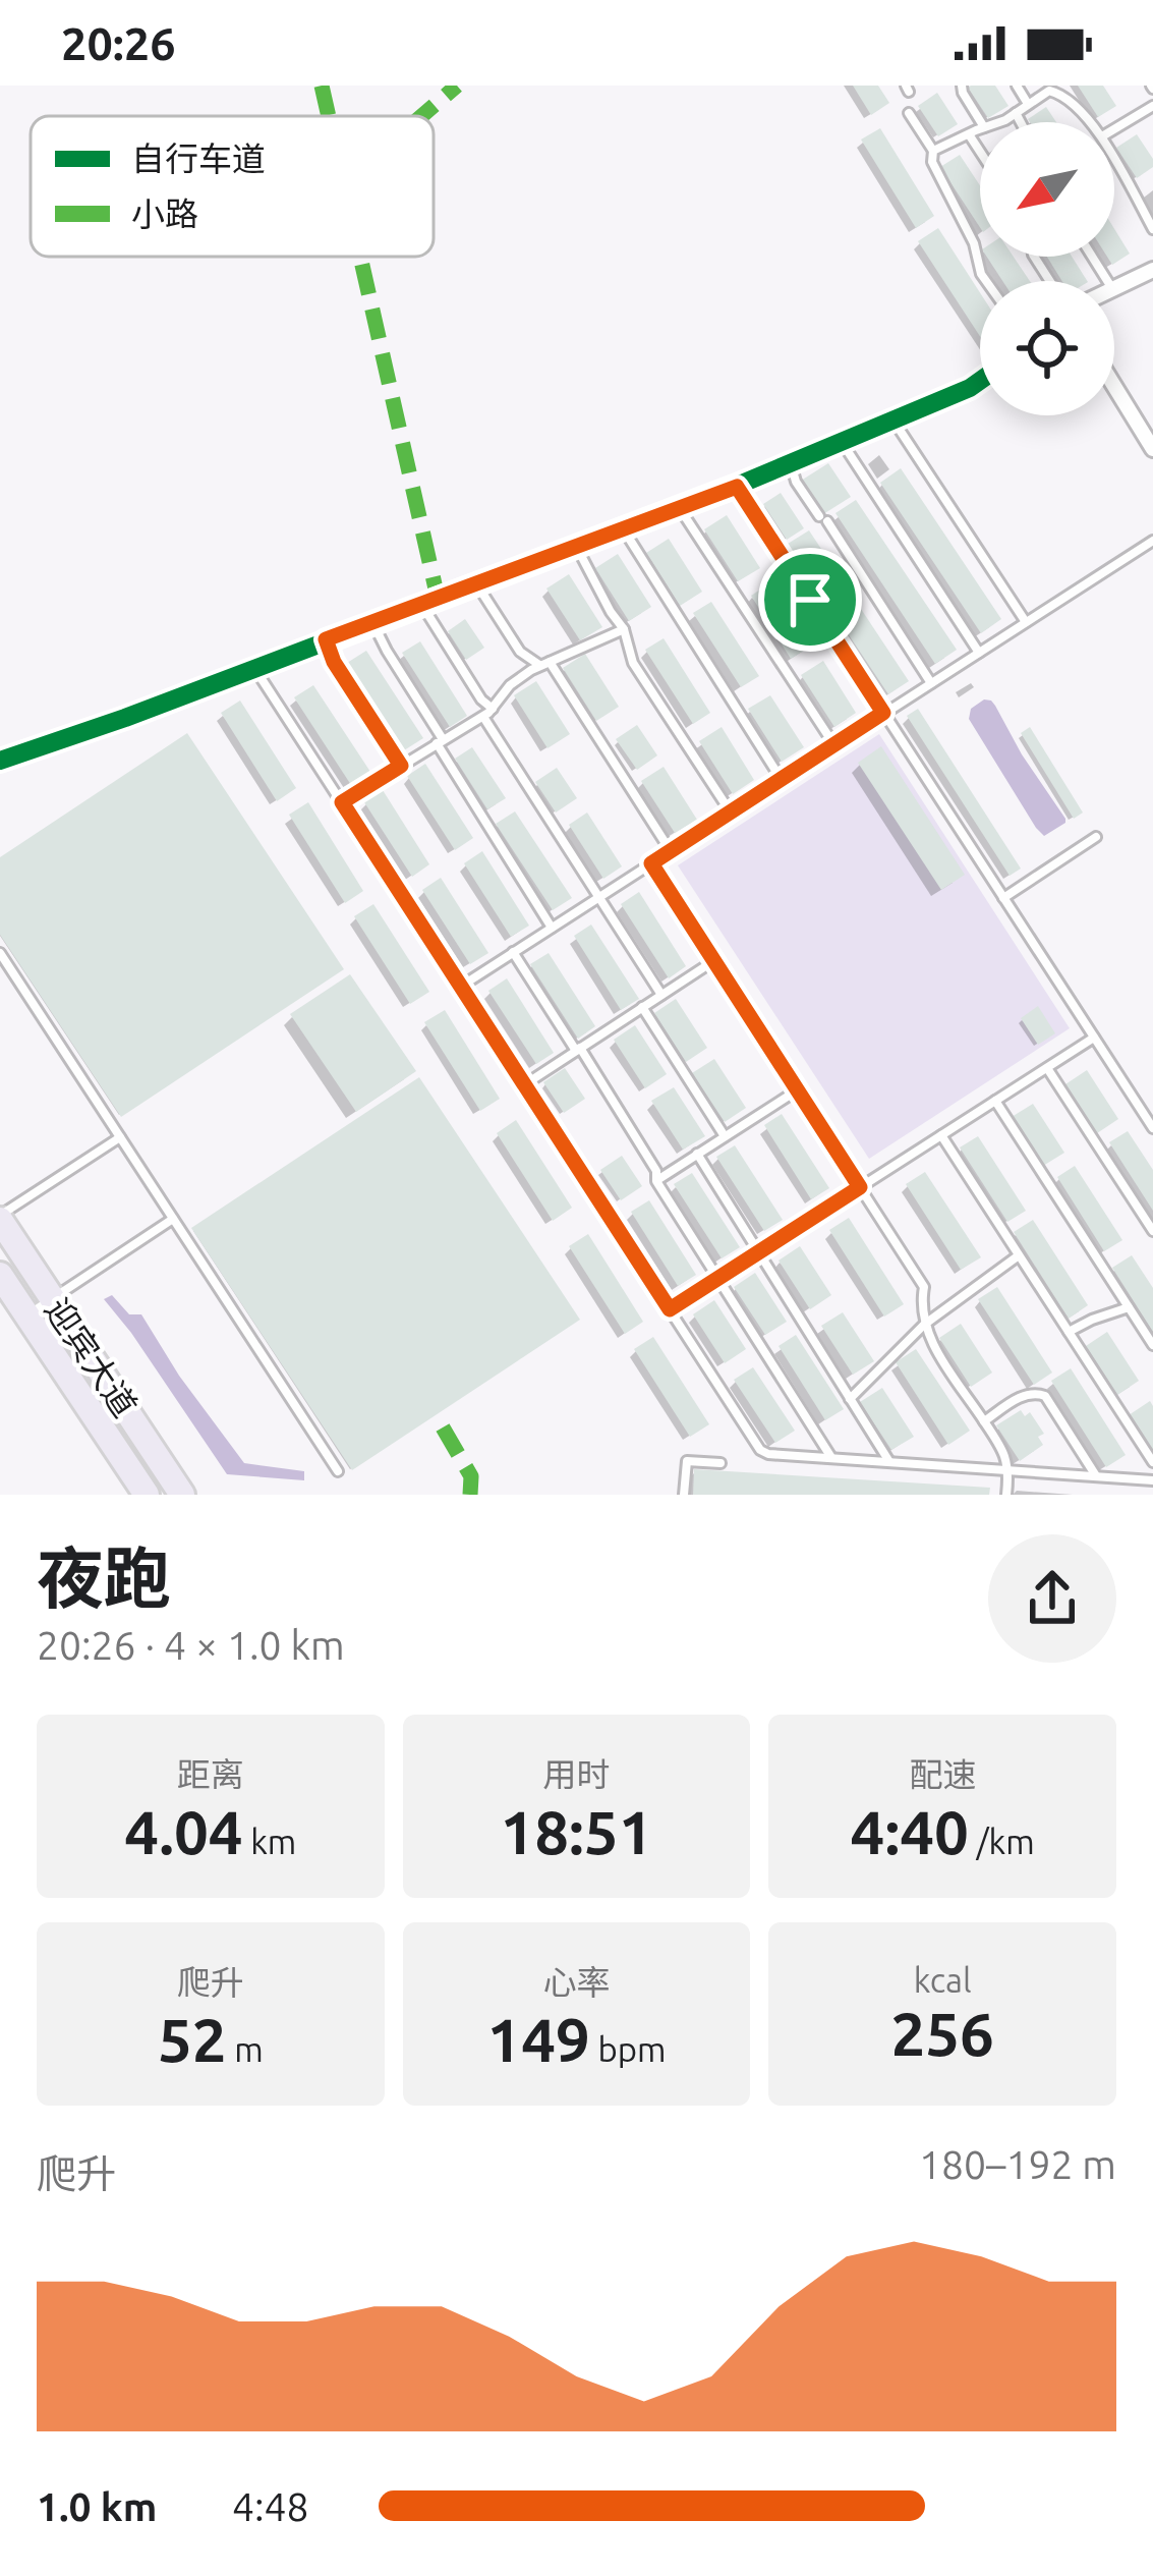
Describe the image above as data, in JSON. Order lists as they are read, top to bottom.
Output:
{
  "streets": {
    "highway": ["迎宾大道"]
  },
  "legend": ["自行车道", "小路"],
  "north": "bottom left",
  "page": {
    "status": "20:26",
    "heading": ["夜跑", "20:26 · 4 × 1.0 km"],
    "stats": [
      ["距离", "4.04 km"],
      ["用时", "18:51"],
      ["配速", "4:40 /km"],
      ["爬升", "52 m"],
      ["心率", "149 bpm"],
      ["kcal", "256"]
    ],
    "chart": ["爬升", "180–192 m"],
    "list": [
      {
        "name": "1.0 km",
        "note": "4:48"
      }
    ]
  }
}
